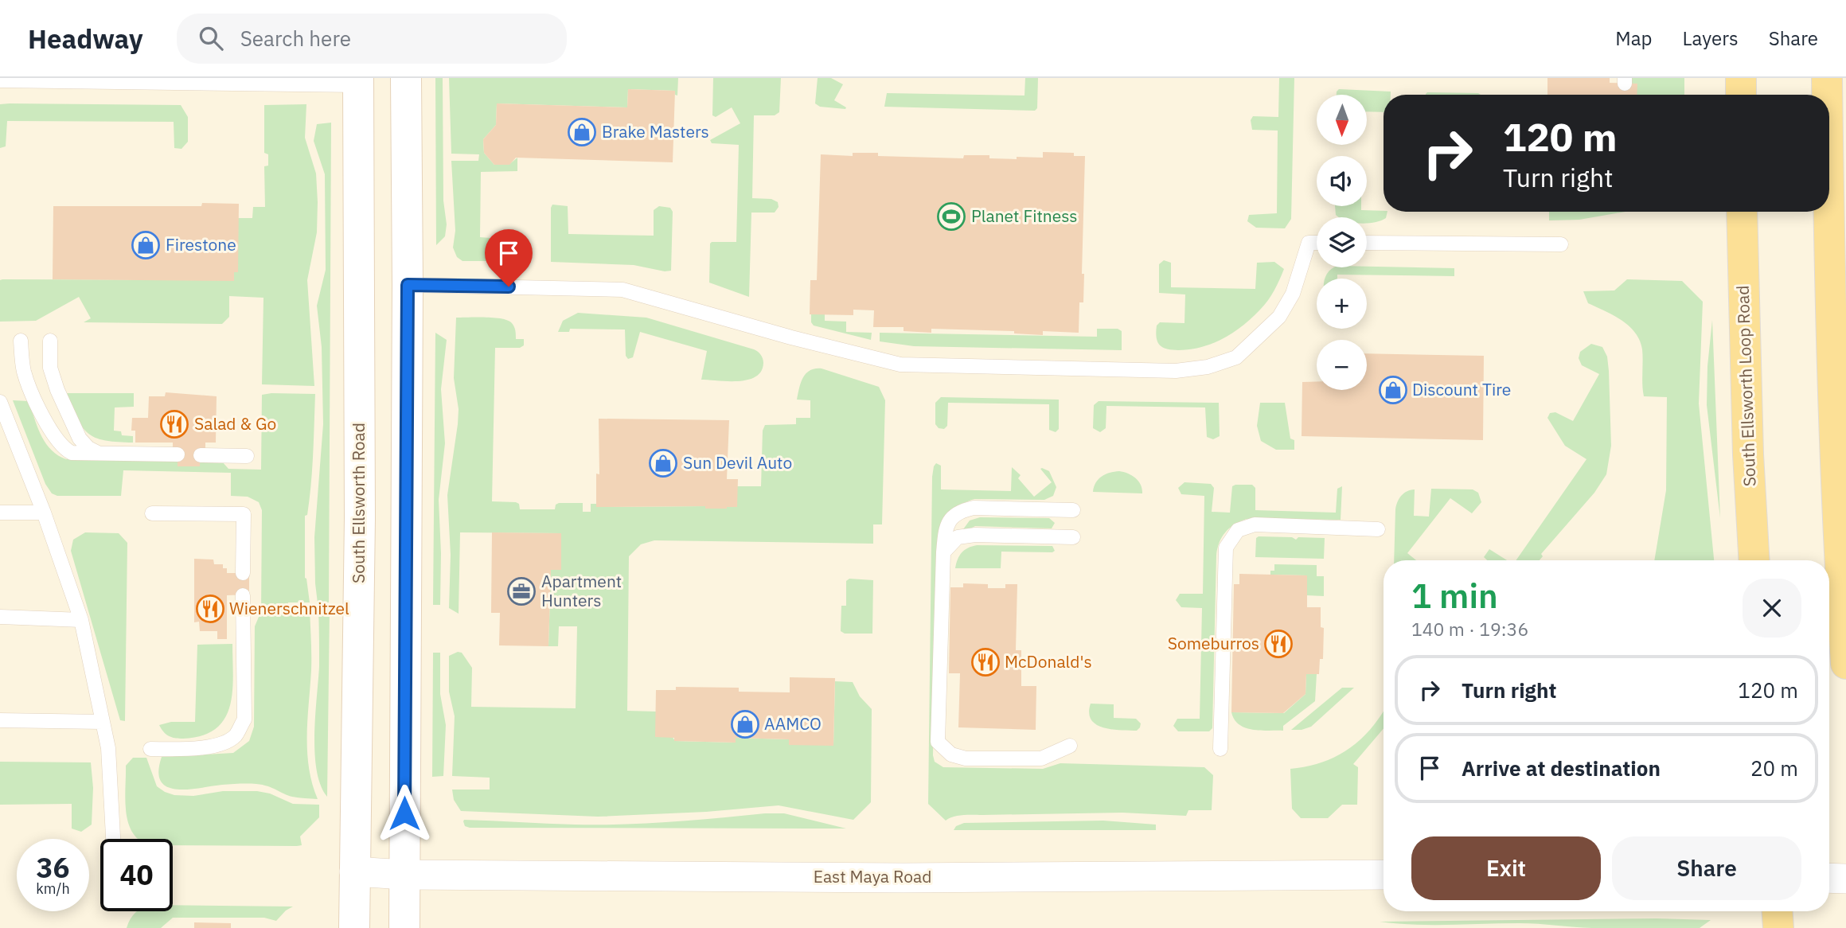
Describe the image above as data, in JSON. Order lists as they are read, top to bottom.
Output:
{
  "streets": {
    "main road": ["South Ellsworth Loop Road"],
    "street": ["South Ellsworth Road", "East Maya Road"]
  },
  "crossings": [
    ["South Ellsworth Road", "East Maya Road"]
  ],
  "places": {
    "shop": [
      "Brake Masters",
      "Firestone",
      "Discount Tire",
      "Sun Devil Auto",
      "AAMCO"
    ],
    "sports": ["Planet Fitness"],
    "restaurant": [
      "Salad & Go",
      "Wienerschnitzel",
      "Someburros",
      "McDonald's"
    ],
    "office": ["Apartment Hunters"]
  },
  "north": "bottom",
  "page": {
    "header": "Headway",
    "search": "Search here",
    "nav": ["Map", "Layers", "Share"],
    "map_buttons": ["+", "−"],
    "turn": ["120 m", "Turn right"],
    "heading": ["1 min", "140 m · 19:36"],
    "list": [
      {
        "name": "Turn right",
        "value": "120 m"
      },
      {
        "name": "Arrive at destination",
        "value": "20 m"
      }
    ],
    "buttons": ["Exit", "Share"],
    "speed": "36 km/h",
    "limit": "40"
  }
}
